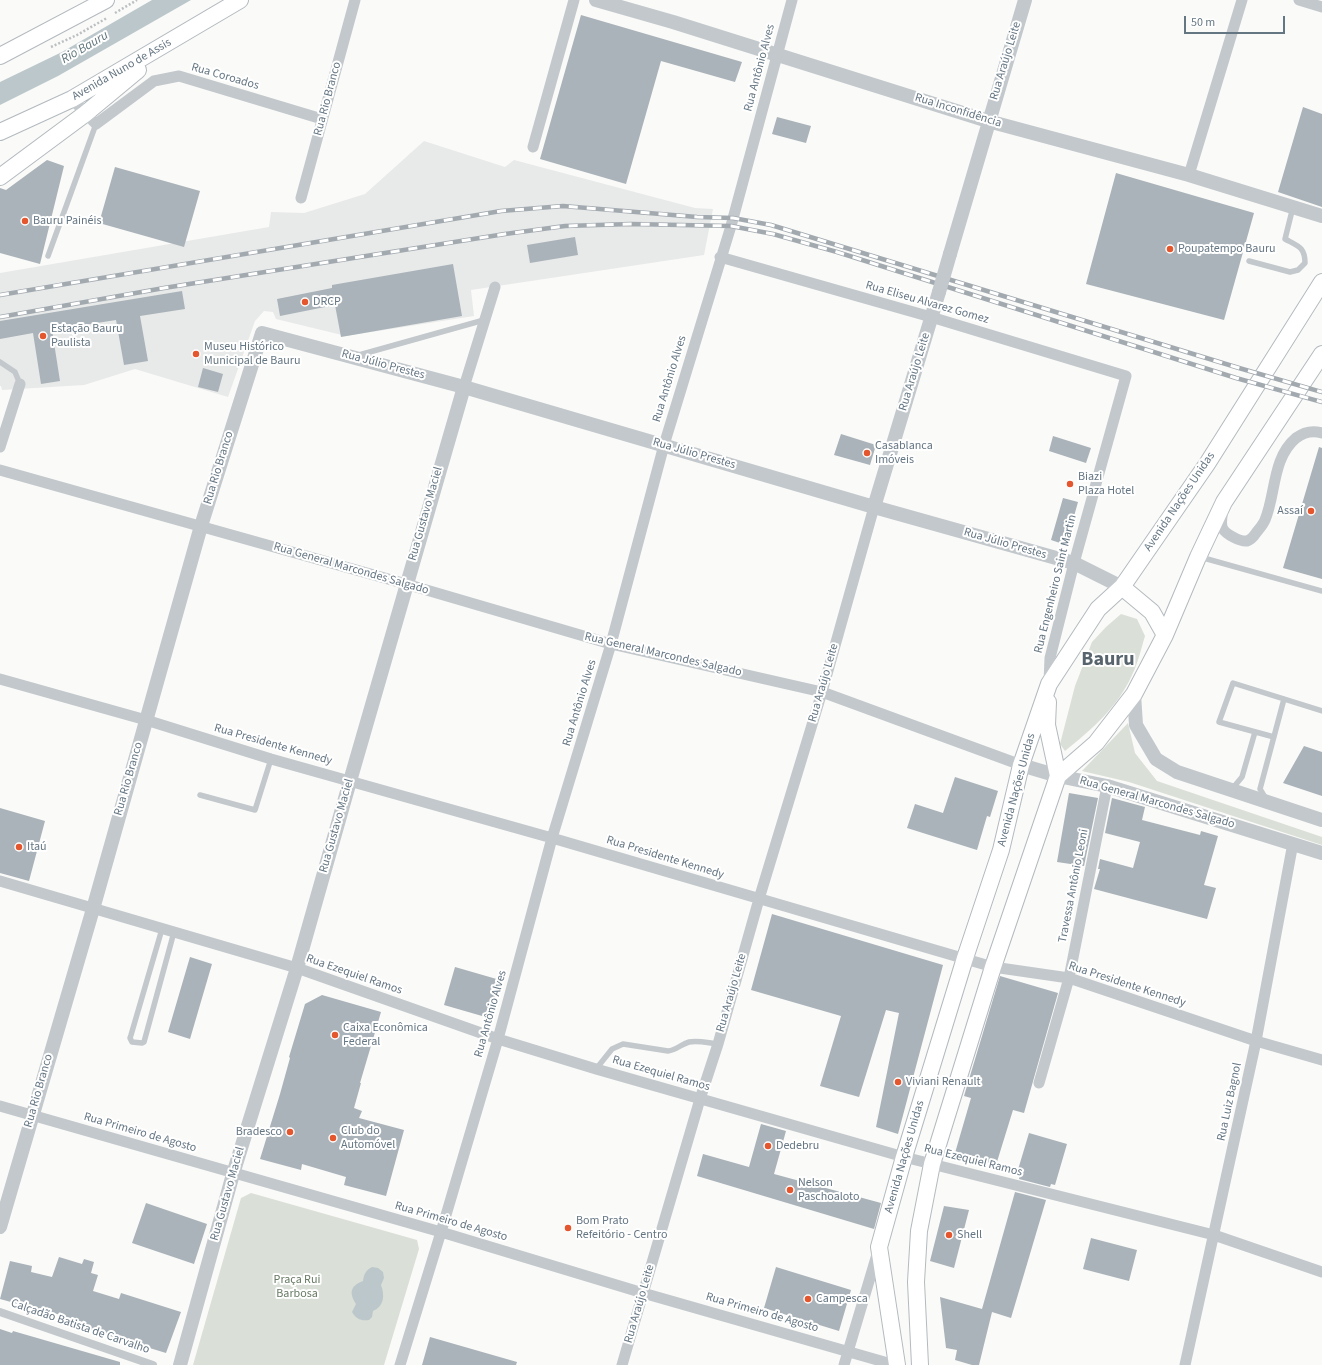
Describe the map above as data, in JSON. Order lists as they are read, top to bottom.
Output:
{
  "streets": {
    "main road": ["Avenida Nuno de Assis", "Avenida Nações Unidas"],
    "street": [
      "Rua Araújo Leite",
      "Rua Antônio Alves",
      "Rua Coroados",
      "Rua Rio Branco",
      "Rua Inconfidência",
      "Rua Eliseu Alvarez Gomez",
      "Rua Júlio Prestes",
      "Rua Gustavo Maciel",
      "Rua General Marcondes Salgado",
      "Rua Engenheiro Saint Martin",
      "Rua Presidente Kennedy",
      "Travessa Antônio Leoni",
      "Rua Ezequiel Ramos",
      "Rua Luiz Bagnol",
      "Rua Primeiro de Agosto",
      "Calçadão Batista de Carvalho"
    ]
  },
  "crossings": [
    ["Rua Araújo Leite", "Rua Inconfidência"],
    ["Rua Araújo Leite", "Rua Eliseu Alvarez Gomez"],
    ["Rua Araújo Leite", "Rua Júlio Prestes"],
    ["Rua Araújo Leite", "Rua General Marcondes Salgado"],
    ["Rua Araújo Leite", "Rua Presidente Kennedy"],
    ["Rua Araújo Leite", "Rua Ezequiel Ramos"],
    ["Rua Araújo Leite", "Rua Primeiro de Agosto"],
    ["Rua Antônio Alves", "Rua Inconfidência"],
    ["Rua Antônio Alves", "Rua Eliseu Alvarez Gomez"],
    ["Rua Antônio Alves", "Rua Júlio Prestes"],
    ["Rua Antônio Alves", "Rua General Marcondes Salgado"],
    ["Rua Antônio Alves", "Rua Presidente Kennedy"],
    ["Rua Antônio Alves", "Rua Ezequiel Ramos"],
    ["Rua Antônio Alves", "Rua Primeiro de Agosto"],
    ["Rua Coroados", "Rua Rio Branco"],
    ["Rua Rio Branco", "Rua Júlio Prestes"],
    ["Rua Rio Branco", "Rua General Marcondes Salgado"],
    ["Rua Rio Branco", "Rua Presidente Kennedy"],
    ["Rua Rio Branco", "Rua Ezequiel Ramos"],
    ["Rua Rio Branco", "Rua Primeiro de Agosto"],
    ["Rua Eliseu Alvarez Gomez", "Rua Engenheiro Saint Martin"],
    ["Rua Júlio Prestes", "Avenida Nações Unidas"],
    ["Rua Júlio Prestes", "Rua Gustavo Maciel"],
    ["Rua Júlio Prestes", "Rua Engenheiro Saint Martin"],
    ["Avenida Nações Unidas", "Rua General Marcondes Salgado"],
    ["Avenida Nações Unidas", "Rua Engenheiro Saint Martin"],
    ["Avenida Nações Unidas", "Rua Presidente Kennedy"],
    ["Avenida Nações Unidas", "Rua Ezequiel Ramos"],
    ["Avenida Nações Unidas", "Rua Primeiro de Agosto"],
    ["Rua Gustavo Maciel", "Rua General Marcondes Salgado"],
    ["Rua Gustavo Maciel", "Rua Presidente Kennedy"],
    ["Rua Gustavo Maciel", "Rua Ezequiel Ramos"],
    ["Rua Gustavo Maciel", "Rua Primeiro de Agosto"],
    ["Rua General Marcondes Salgado", "Travessa Antônio Leoni"],
    ["Rua General Marcondes Salgado", "Rua Luiz Bagnol"],
    ["Rua Presidente Kennedy", "Travessa Antônio Leoni"],
    ["Rua Presidente Kennedy", "Rua Luiz Bagnol"],
    ["Rua Ezequiel Ramos", "Rua Luiz Bagnol"]
  ],
  "districts": ["Bauru"],
  "water": ["Rio Bauru"],
  "parks": ["Praça Rui Barbosa"],
  "places": [
    "Bauru Painéis",
    "Poupatempo Bauru",
    "DRCP",
    "Estação Bauru Paulista",
    "Museu Histórico Municipal de Bauru",
    "Casablanca Imóveis",
    "Biazi Plaza Hotel",
    "Assaí",
    "Itaú",
    "Caixa Econômica Federal",
    "Viviani Renault",
    "Bradesco",
    "Club do Automóvel",
    "Dedebru",
    "Nelson Paschoaloto",
    "Bom Prato Refeitório - Centro",
    "Shell",
    "Campesca"
  ],
  "scale_bar": "50 m"
}
